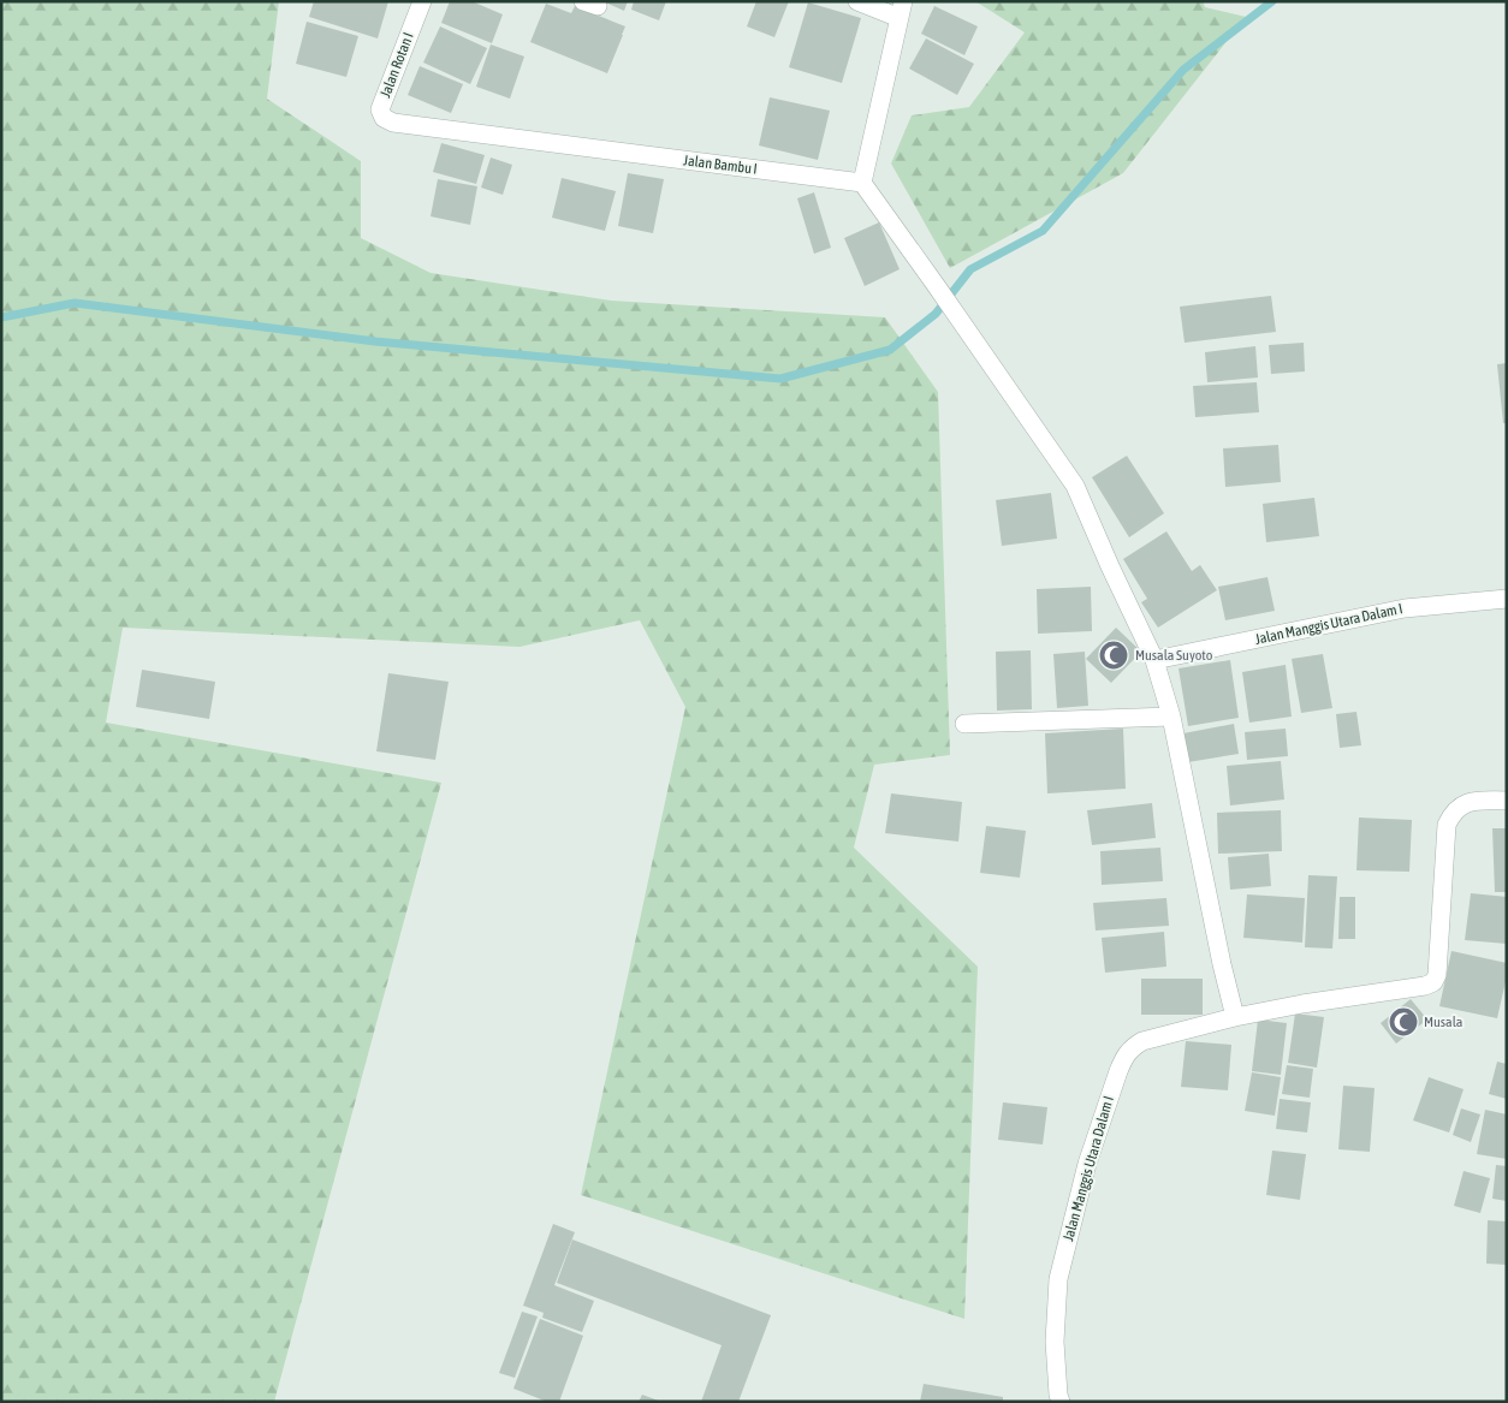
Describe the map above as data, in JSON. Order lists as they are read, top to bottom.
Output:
{
  "streets": {
    "street": ["Jalan Rotan I", "Jalan Bambu I", "Jalan Manggis Utara Dalam I"]
  },
  "crossings": [
    ["Jalan Rotan I", "Jalan Bambu I"]
  ],
  "places": {
    "mosque": ["Musala Suyoto", "Musala"]
  }
}
